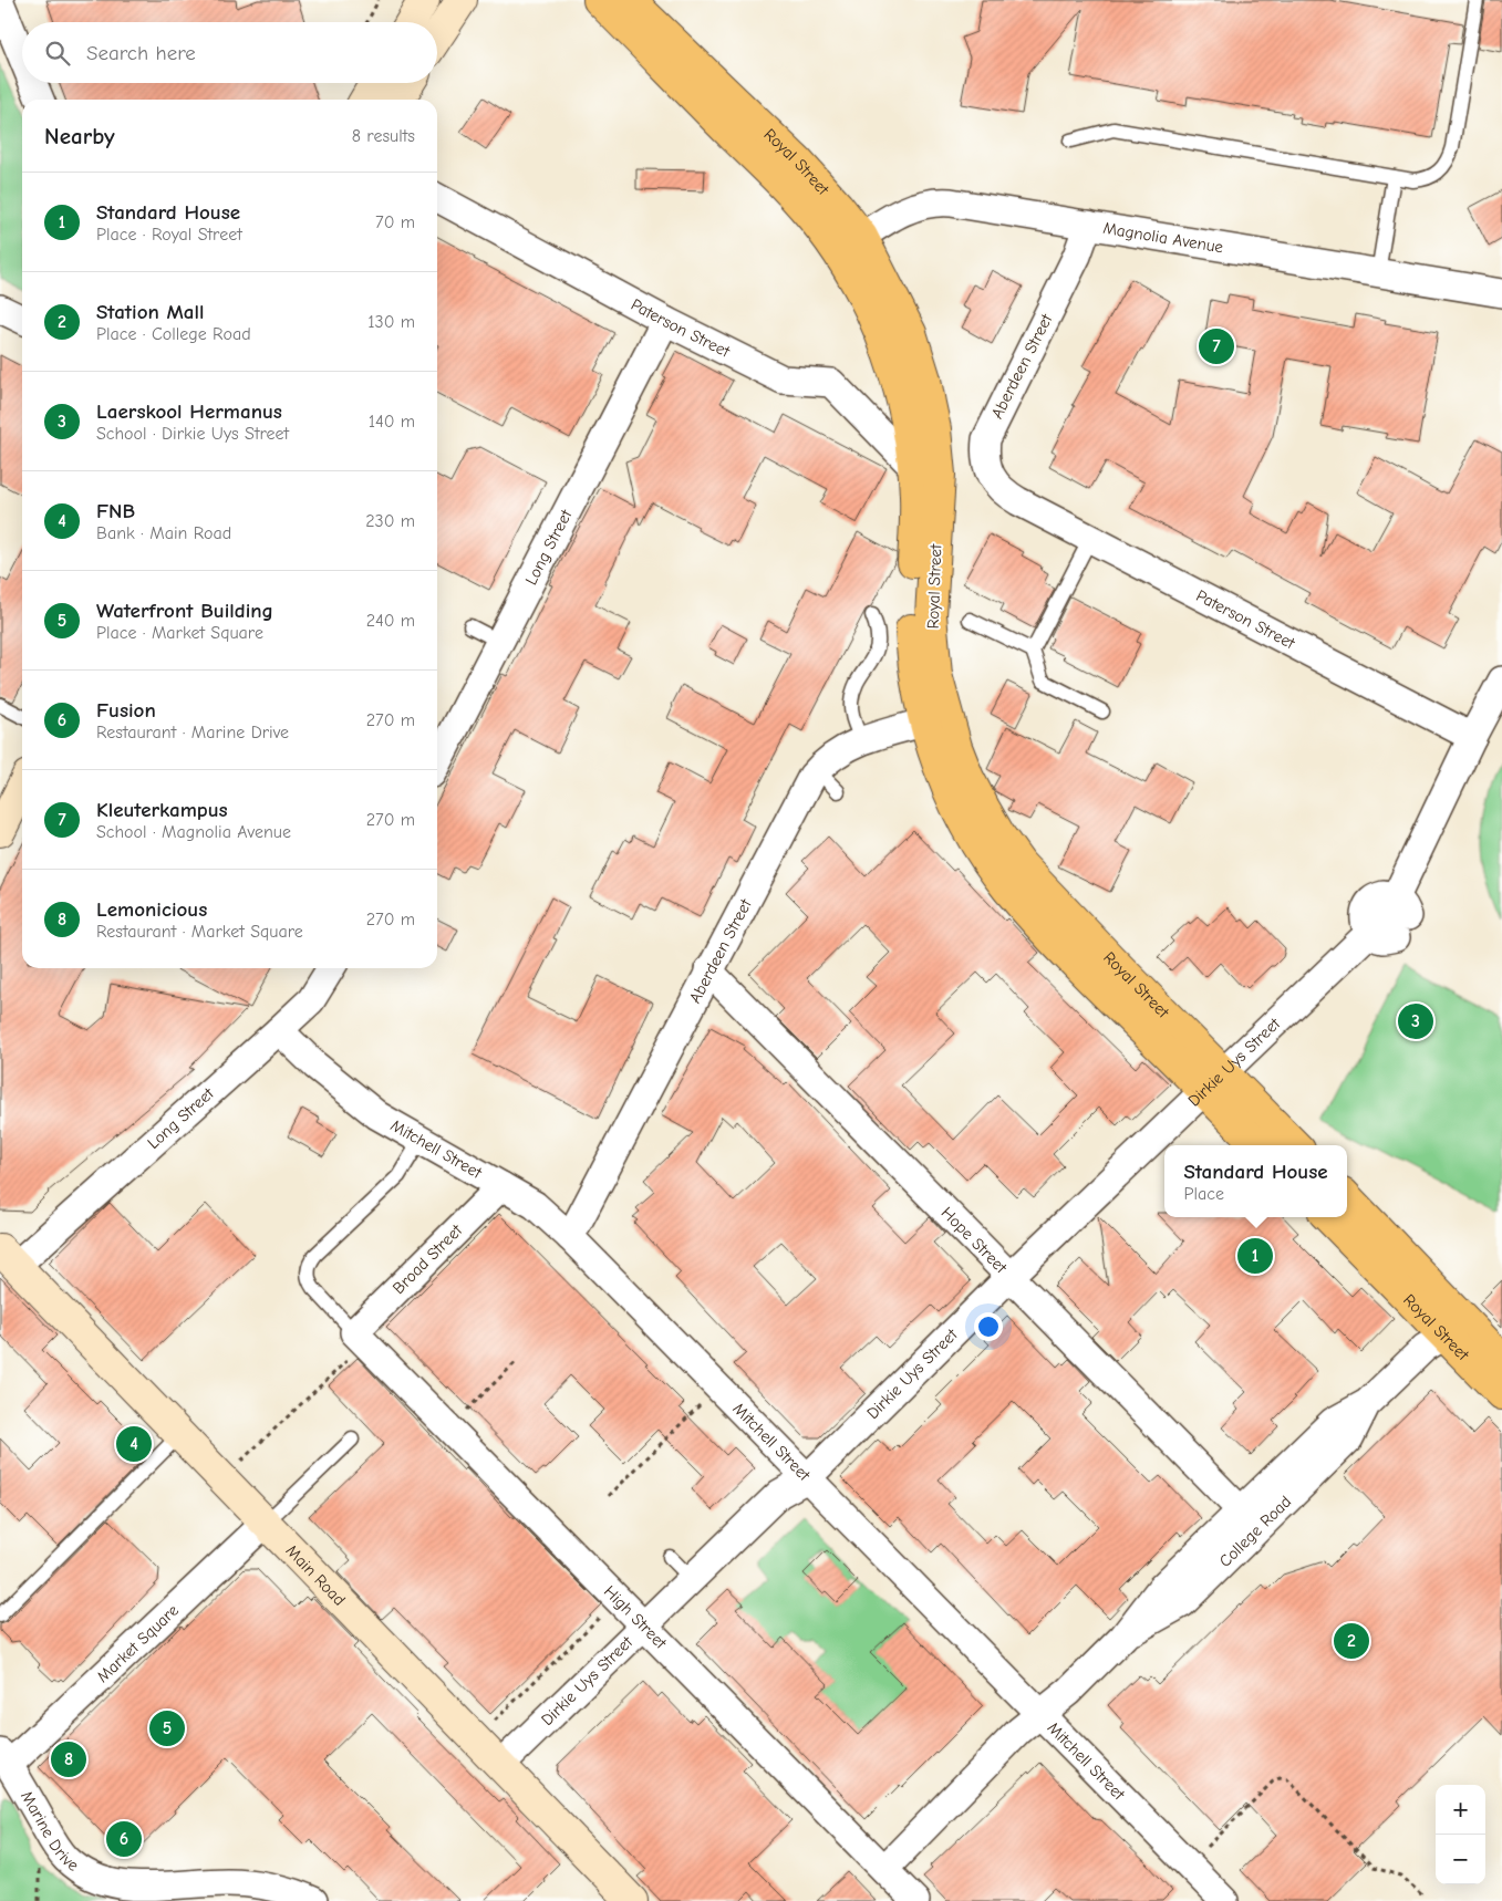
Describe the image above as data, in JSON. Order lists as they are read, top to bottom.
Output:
{
  "streets": {
    "main road": ["Royal Street", "Main Road"],
    "street": [
      "Magnolia Avenue",
      "Paterson Street",
      "Aberdeen Street",
      "Long Street",
      "Dirkie Uys Street",
      "Mitchell Street",
      "Hope Street",
      "Broad Street",
      "College Road",
      "High Street",
      "Market Square",
      "Marine Drive"
    ]
  },
  "crossings": [
    ["Royal Street", "Magnolia Avenue"],
    ["Royal Street", "Paterson Street"],
    ["Royal Street", "Aberdeen Street"],
    ["Royal Street", "Dirkie Uys Street"],
    ["Royal Street", "College Road"],
    ["Magnolia Avenue", "Aberdeen Street"],
    ["Paterson Street", "Aberdeen Street"],
    ["Paterson Street", "Long Street"],
    ["Paterson Street", "Dirkie Uys Street"],
    ["Aberdeen Street", "Mitchell Street"],
    ["Aberdeen Street", "Hope Street"],
    ["Long Street", "Mitchell Street"],
    ["Long Street", "Main Road"],
    ["Dirkie Uys Street", "Mitchell Street"],
    ["Dirkie Uys Street", "Hope Street"],
    ["Dirkie Uys Street", "Main Road"],
    ["Dirkie Uys Street", "High Street"],
    ["Mitchell Street", "Broad Street"],
    ["Mitchell Street", "College Road"],
    ["Hope Street", "College Road"],
    ["Broad Street", "High Street"],
    ["College Road", "High Street"],
    ["Main Road", "Market Square"],
    ["Market Square", "Marine Drive"]
  ],
  "page": {
    "search": "Search here",
    "heading": ["Nearby", "8 results"],
    "list": [
      {
        "mark": "1",
        "name": "Standard House",
        "note": "Place · Royal Street",
        "value": "70 m"
      },
      {
        "mark": "2",
        "name": "Station Mall",
        "note": "Place · College Road",
        "value": "130 m"
      },
      {
        "mark": "3",
        "name": "Laerskool Hermanus",
        "note": "School · Dirkie Uys Street",
        "value": "140 m"
      },
      {
        "mark": "4",
        "name": "FNB",
        "note": "Bank · Main Road",
        "value": "230 m"
      },
      {
        "mark": "5",
        "name": "Waterfront Building",
        "note": "Place · Market Square",
        "value": "240 m"
      },
      {
        "mark": "6",
        "name": "Fusion",
        "note": "Restaurant · Marine Drive",
        "value": "270 m"
      },
      {
        "mark": "7",
        "name": "Kleuterkampus",
        "note": "School · Magnolia Avenue",
        "value": "270 m"
      },
      {
        "mark": "8",
        "name": "Lemonicious",
        "note": "Restaurant · Market Square",
        "value": "270 m"
      }
    ],
    "pins": [
      "7",
      "3",
      "1",
      "4",
      "2",
      "5",
      "8",
      "6"
    ],
    "popup": ["Standard House", "Place"],
    "map_buttons": ["+", "−"]
  }
}
